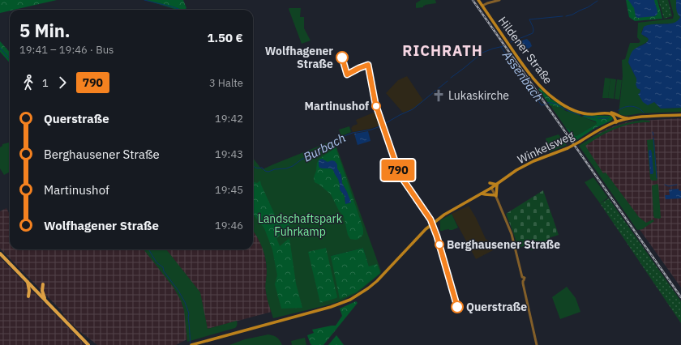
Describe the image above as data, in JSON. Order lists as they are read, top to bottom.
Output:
{
  "streets": {
    "main road": ["Hildener Straße", "Winkelsweg"]
  },
  "districts": ["RICHRATH"],
  "water": ["Assenbach", "Burbach"],
  "parks": ["Landschaftspark Fuhrkamp"],
  "places": {
    "other": [
      "Wolfhagener Straße",
      "Martinushof",
      "Berghausener Straße",
      "Querstraße"
    ],
    "church": ["Lukaskirche"]
  },
  "lines": ["bus line 790"],
  "page": {
    "on_map": "790",
    "heading": ["5 Min.", "19:41 – 19:46 · Bus", "1.50 €"],
    "legs": ["1", "790", "3 Halte"],
    "list": [
      {
        "name": "Querstraße",
        "value": "19:42"
      },
      {
        "name": "Berghausener Straße",
        "value": "19:43"
      },
      {
        "name": "Martinushof",
        "value": "19:45"
      },
      {
        "name": "Wolfhagener Straße",
        "value": "19:46"
      }
    ]
  }
}
